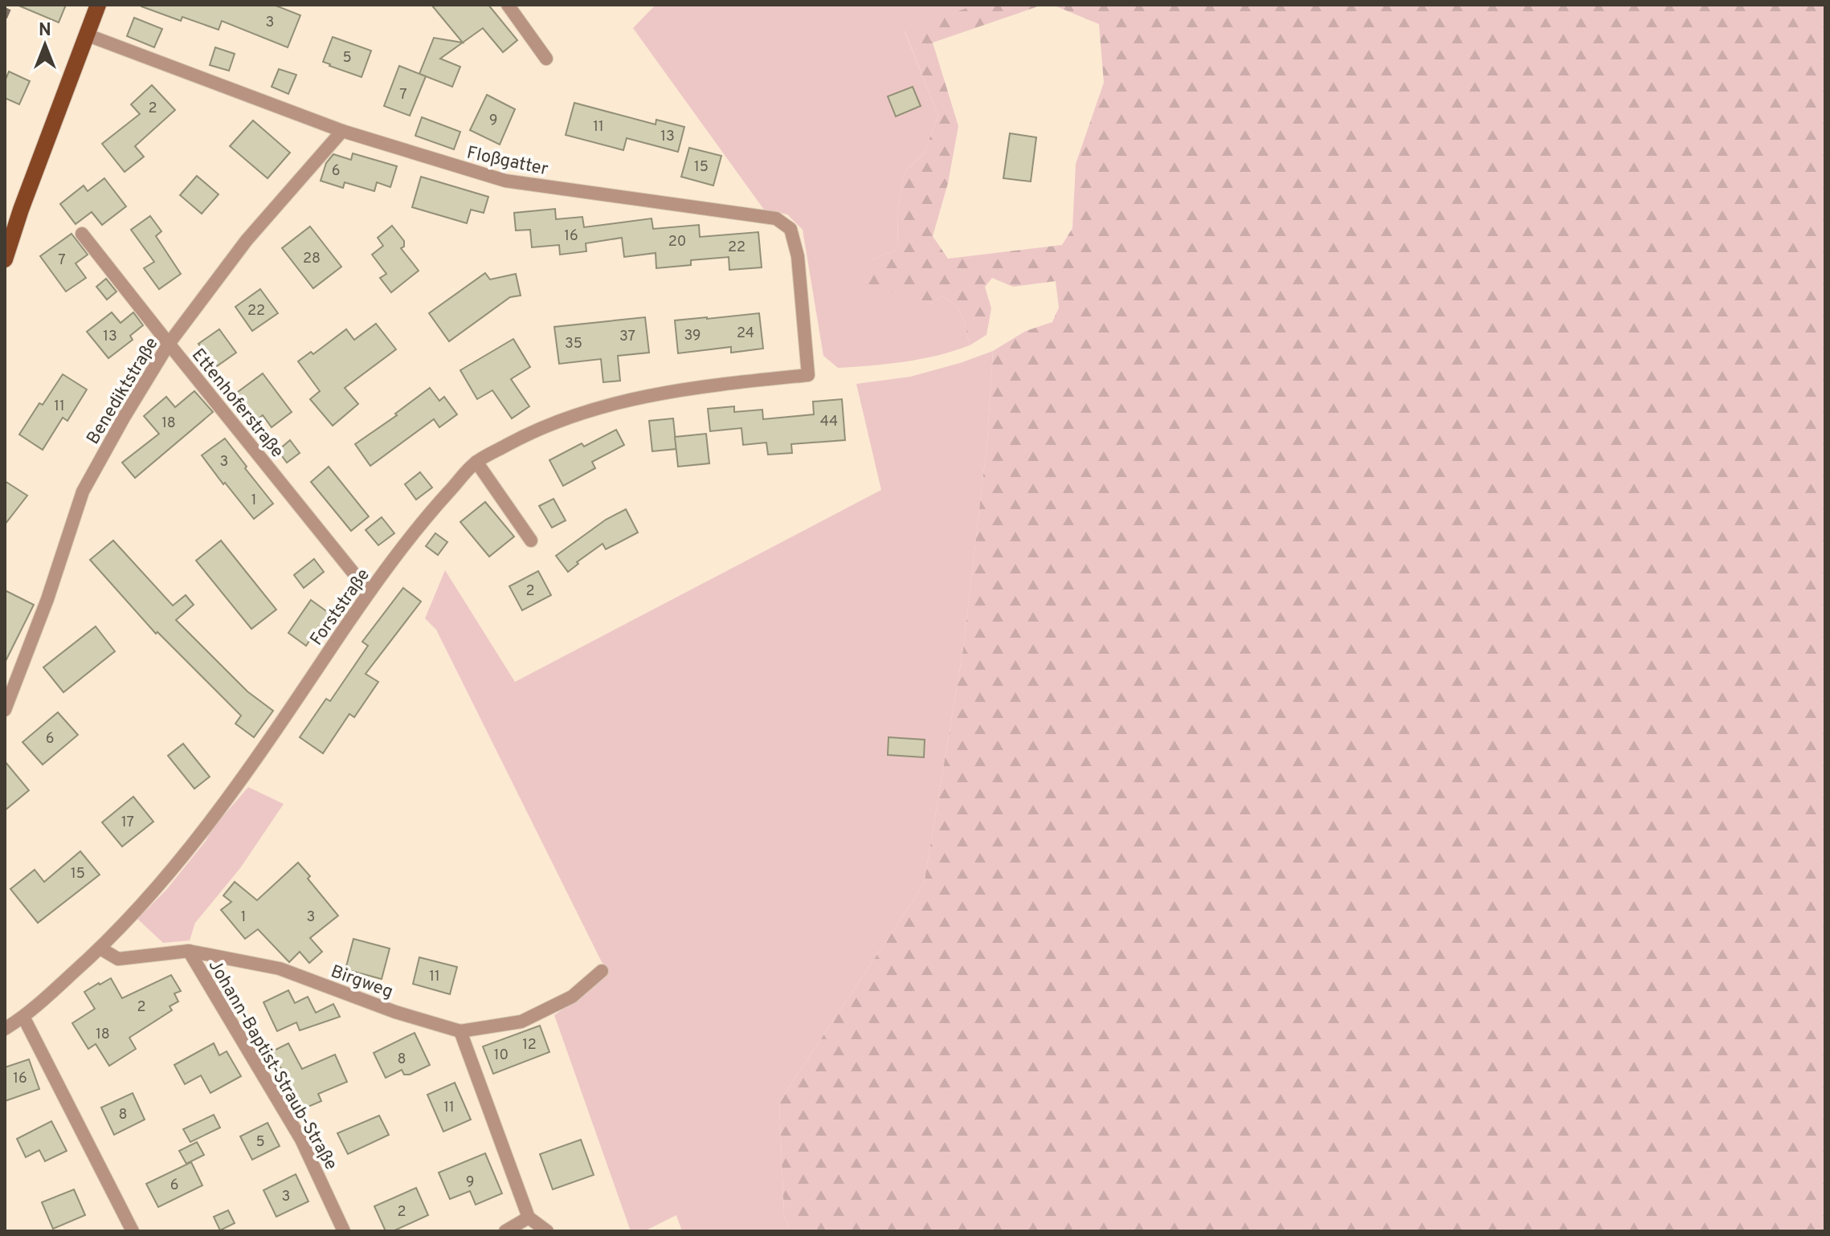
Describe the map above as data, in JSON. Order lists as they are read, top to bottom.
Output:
{
  "streets": {
    "street": [
      "Floßgatter",
      "Benediktstraße",
      "Ettenhoferstraße",
      "Forststraße",
      "Birgweg",
      "Johann-Baptist-Straub-Straße"
    ]
  },
  "crossings": [
    ["Floßgatter", "Benediktstraße"],
    ["Floßgatter", "Forststraße"],
    ["Benediktstraße", "Ettenhoferstraße"],
    ["Ettenhoferstraße", "Forststraße"],
    ["Forststraße", "Birgweg"],
    ["Birgweg", "Johann-Baptist-Straub-Straße"]
  ],
  "house_numbers": [
    "3",
    "5",
    "7",
    "2",
    "9",
    "11",
    "13",
    "15",
    "6",
    "16",
    "20",
    "22",
    "28",
    "7",
    "22",
    "24",
    "39",
    "13",
    "37",
    "35",
    "11",
    "44",
    "18",
    "3",
    "1",
    "2",
    "6",
    "17",
    "15",
    "1",
    "3",
    "11",
    "2",
    "18",
    "12",
    "10",
    "8",
    "16",
    "11",
    "8",
    "5",
    "9",
    "6",
    "3",
    "2"
  ],
  "north": "top"
}
